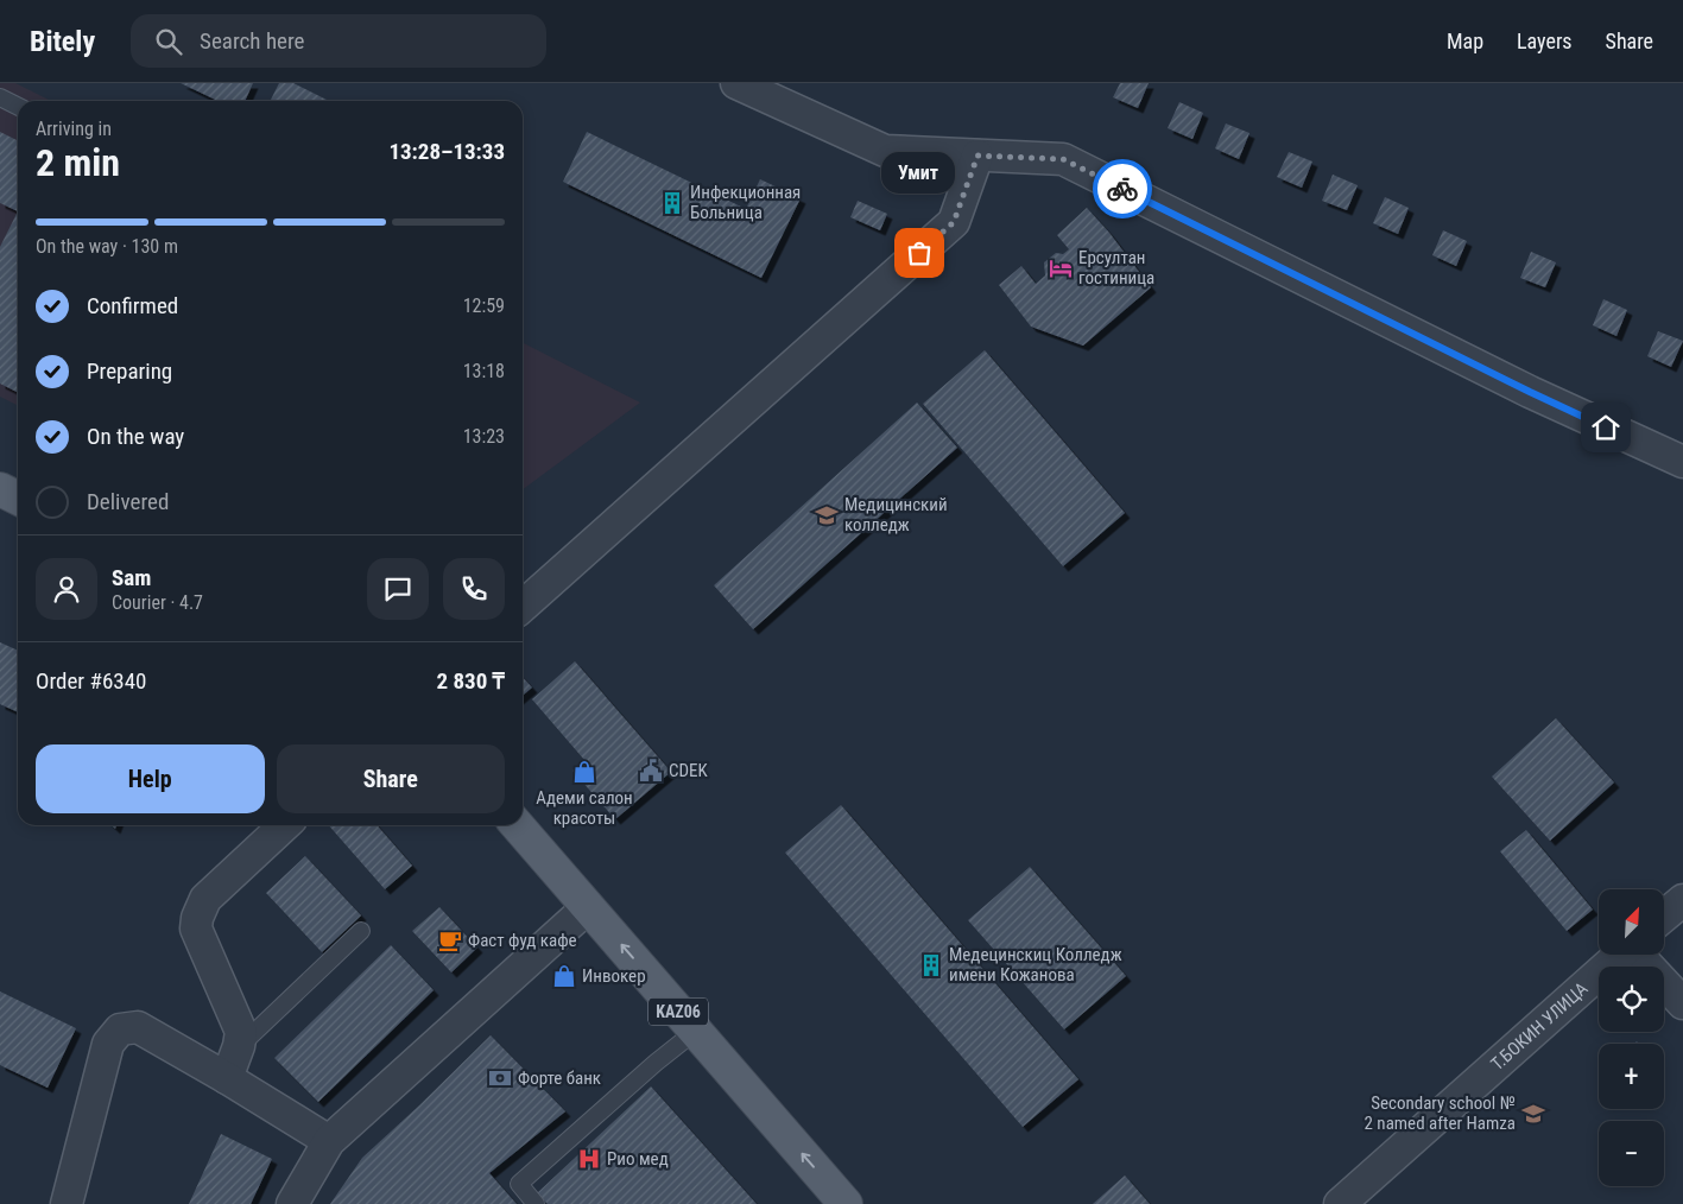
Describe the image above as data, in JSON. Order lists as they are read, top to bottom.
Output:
{
  "streets": {
    "main road": ["KАZ06"],
    "street": ["Т.БОКИН УЛИЦА"]
  },
  "places": {
    "building": ["Инфекционная Больница", "Медецинскиц Колледж имени Кожанова"],
    "other": ["Умит"],
    "hotel": ["Ерсултан гостиница"],
    "school or university": ["Медицинский колледж", "Secondary school № 2 named after Hamza"],
    "public building": ["CDEK"],
    "shop": ["Адеми салон красоты", "Инвокер"],
    "cafe": ["Фаст фуд кафе"],
    "bank": ["Форте банк"],
    "hospital": ["Рио мед"]
  },
  "north": "top right",
  "page": {
    "header": "Bitely",
    "search": "Search here",
    "nav": ["Map", "Layers", "Share"],
    "heading": ["2 min", "Arriving in", "13:28–13:33"],
    "panel": [
      "Sam",
      "Courier · 4.7",
      "Order #6340",
      "2 830 ₸"
    ],
    "bubble": "Умит",
    "bar": "On the way · 130 m",
    "list": [
      ["Confirmed", "12:59"],
      ["Preparing", "13:18"],
      ["On the way", "13:23"],
      "Delivered"
    ],
    "buttons": ["Help", "Share"],
    "map_buttons": ["+", "−"]
  }
}
